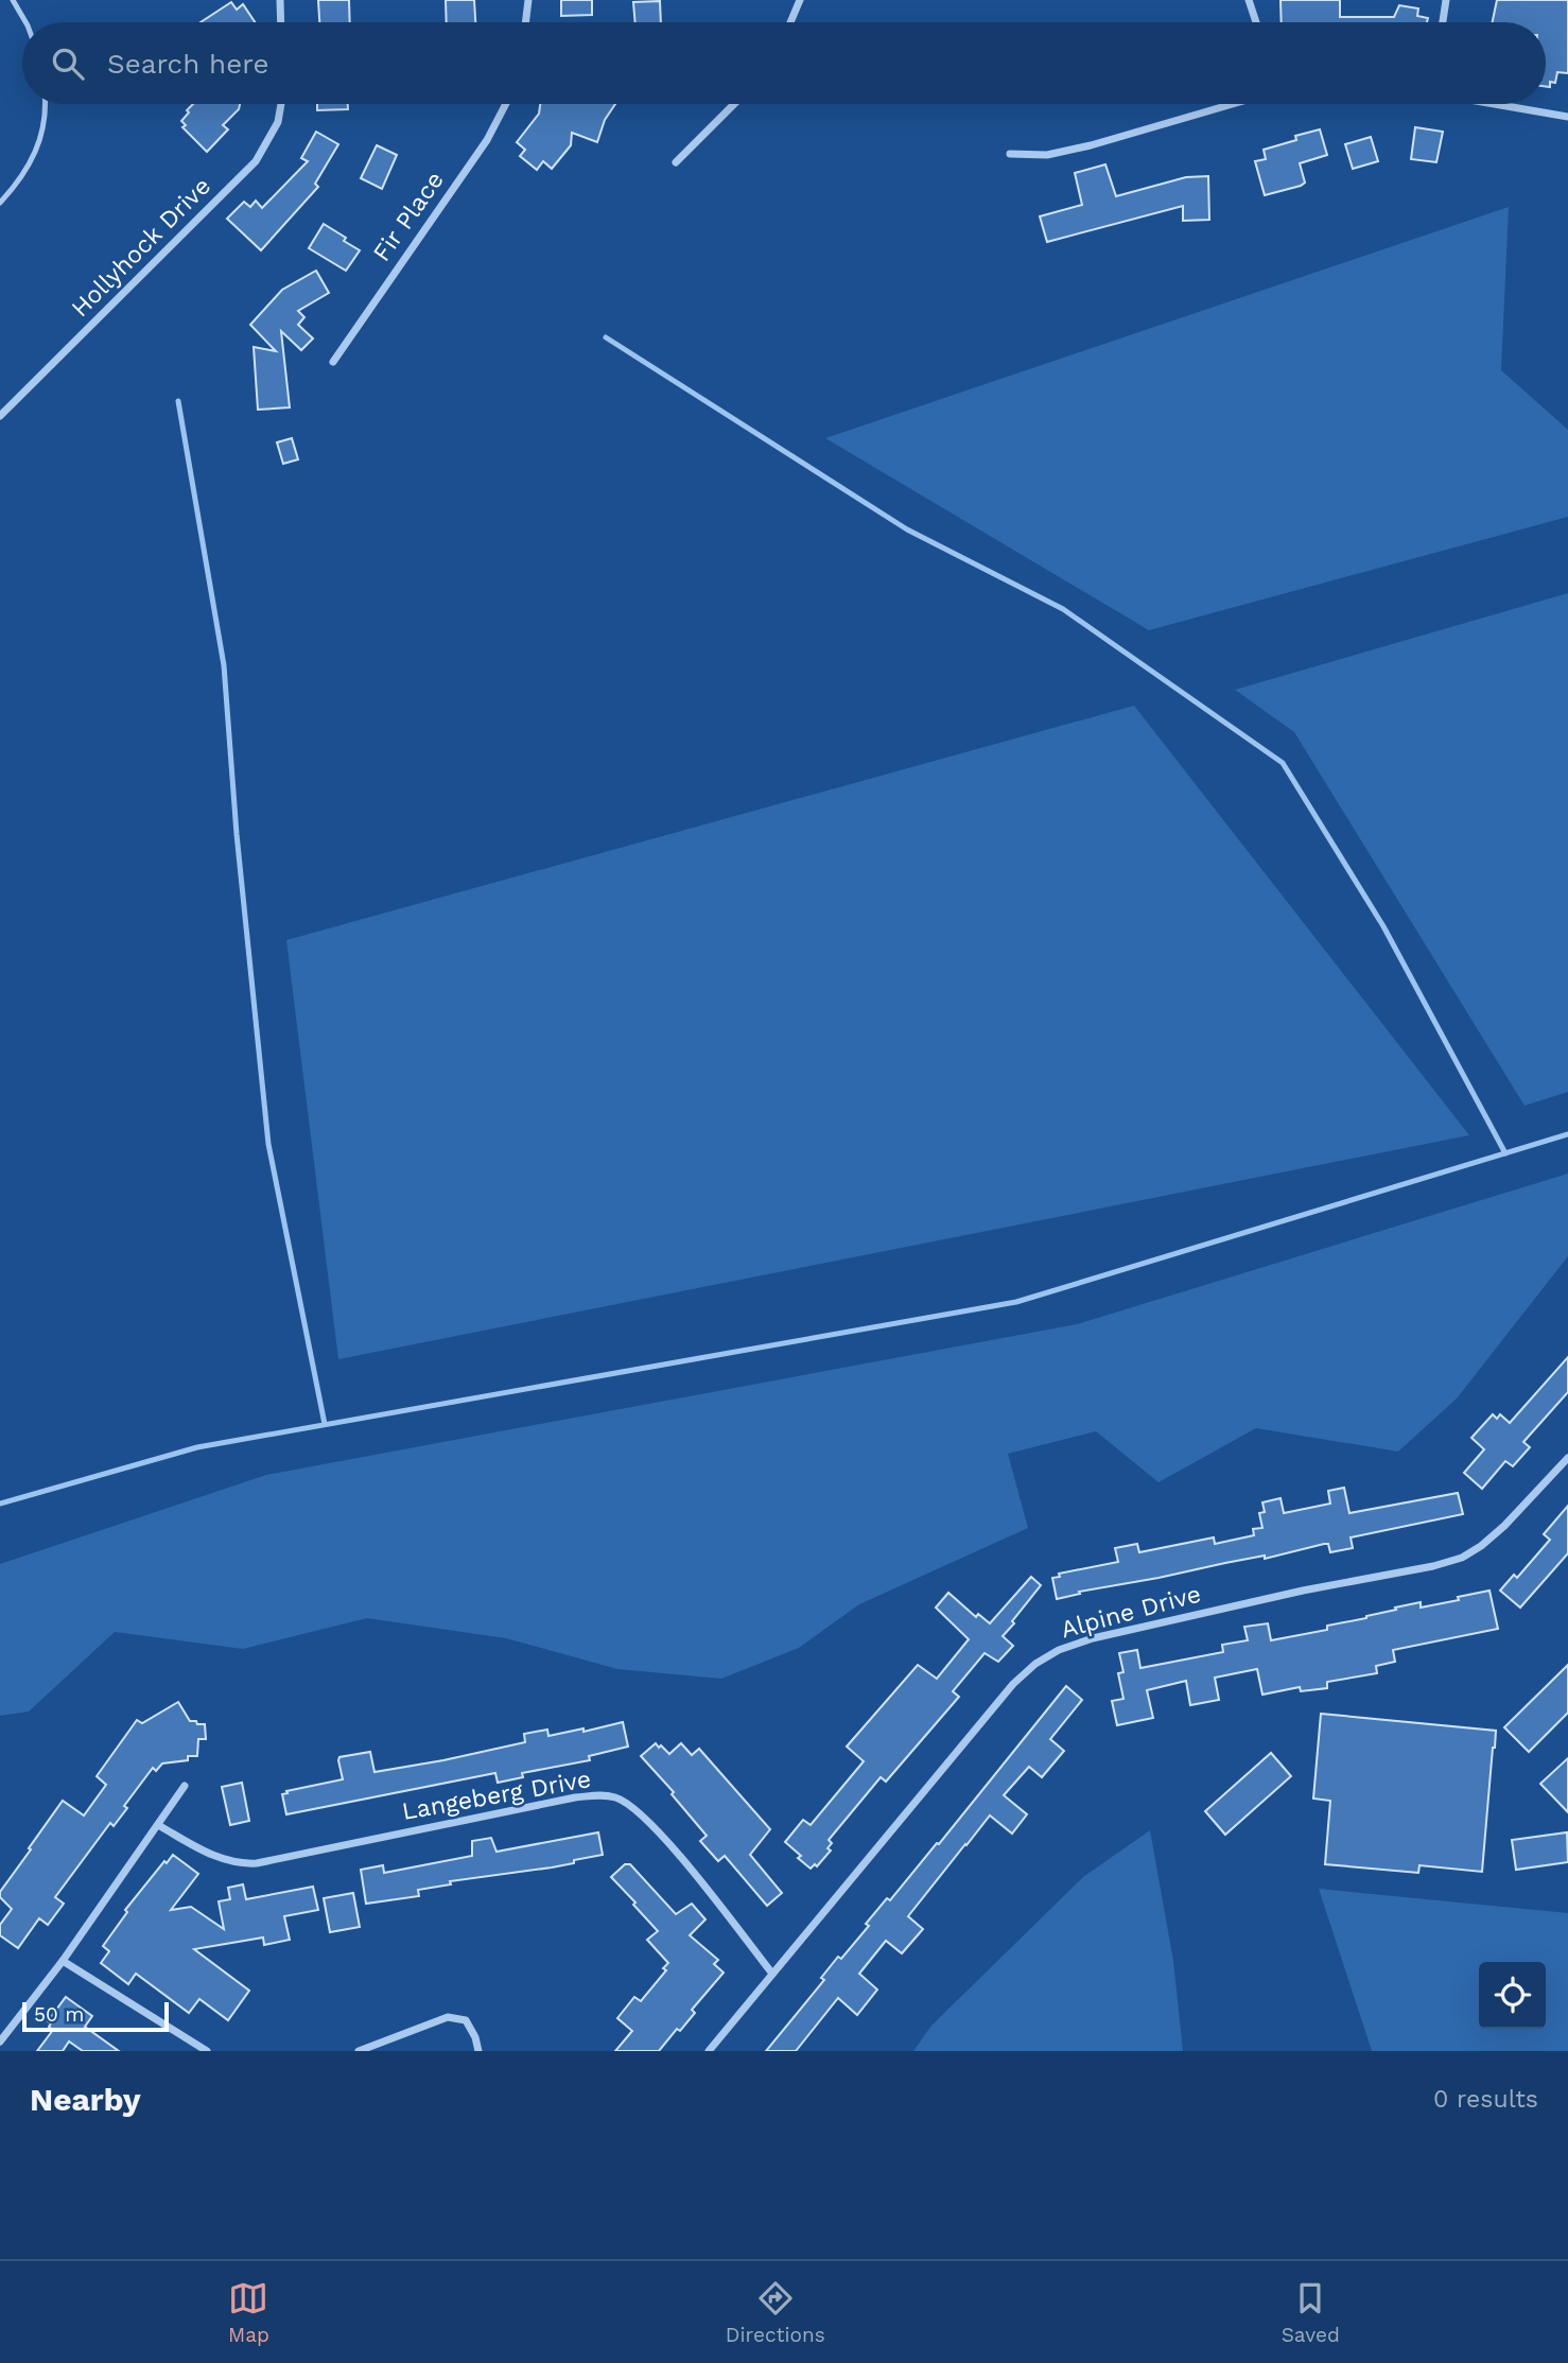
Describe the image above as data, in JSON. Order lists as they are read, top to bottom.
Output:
{
  "streets": {
    "street": [
      "Fir Place",
      "Hollyhock Drive",
      "Alpine Drive",
      "Langeberg Drive"
    ]
  },
  "crossings": [
    ["Alpine Drive", "Langeberg Drive"]
  ],
  "scale_bar": "50 m",
  "page": {
    "search": "Search here",
    "scale": "50 m",
    "heading": ["Nearby", "0 results"],
    "nav": ["Map", "Directions", "Saved"]
  }
}
